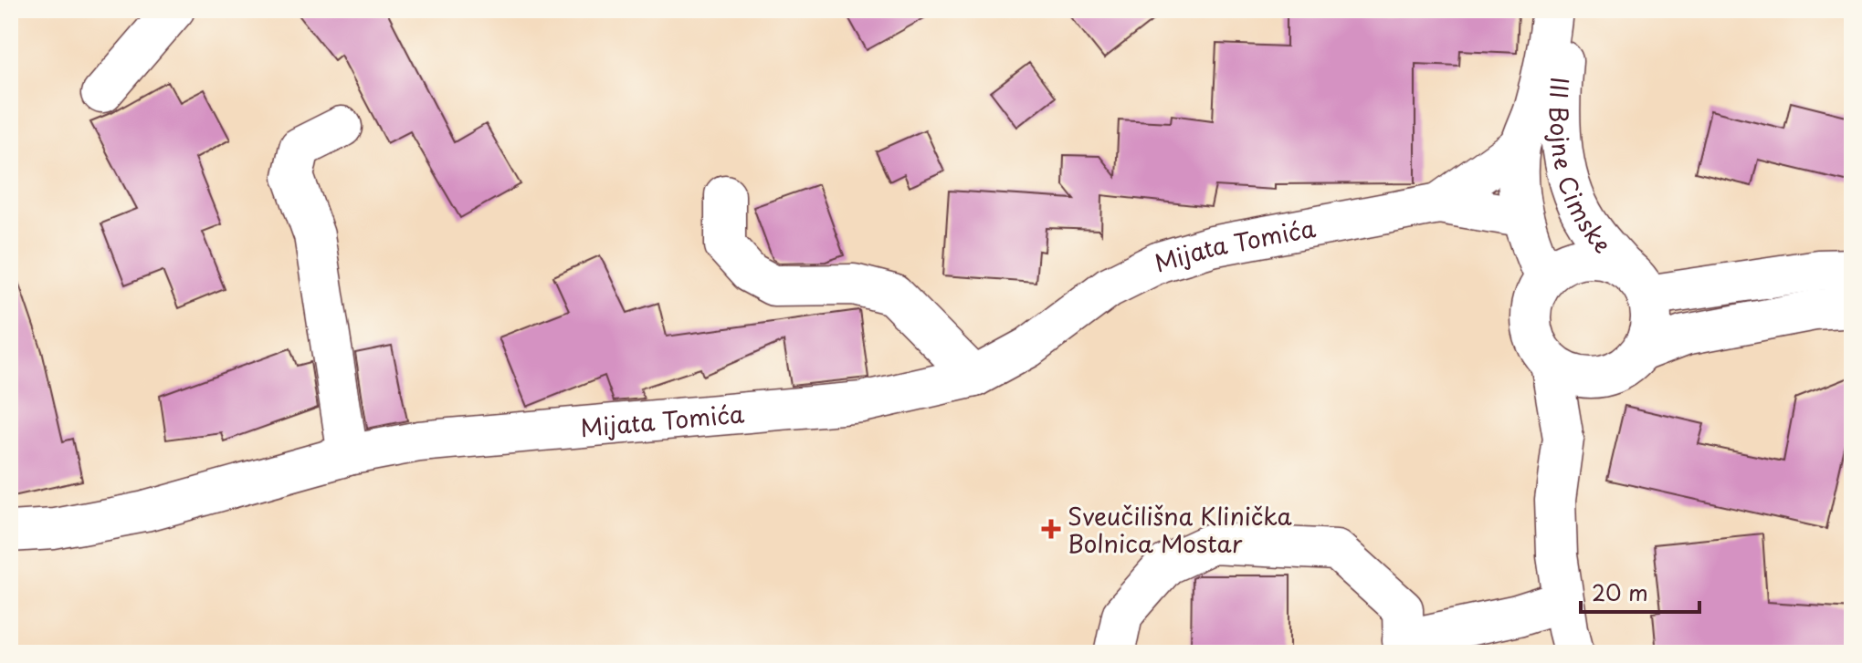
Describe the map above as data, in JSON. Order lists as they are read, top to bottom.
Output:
{
  "streets": {
    "street": ["III Bojne Cimske", "Mijata Tomića"]
  },
  "crossings": [
    ["III Bojne Cimske", "Mijata Tomića"]
  ],
  "places": {
    "health": ["Sveučilišna Klinička Bolnica Mostar"]
  },
  "scale_bar": "20 m"
}
